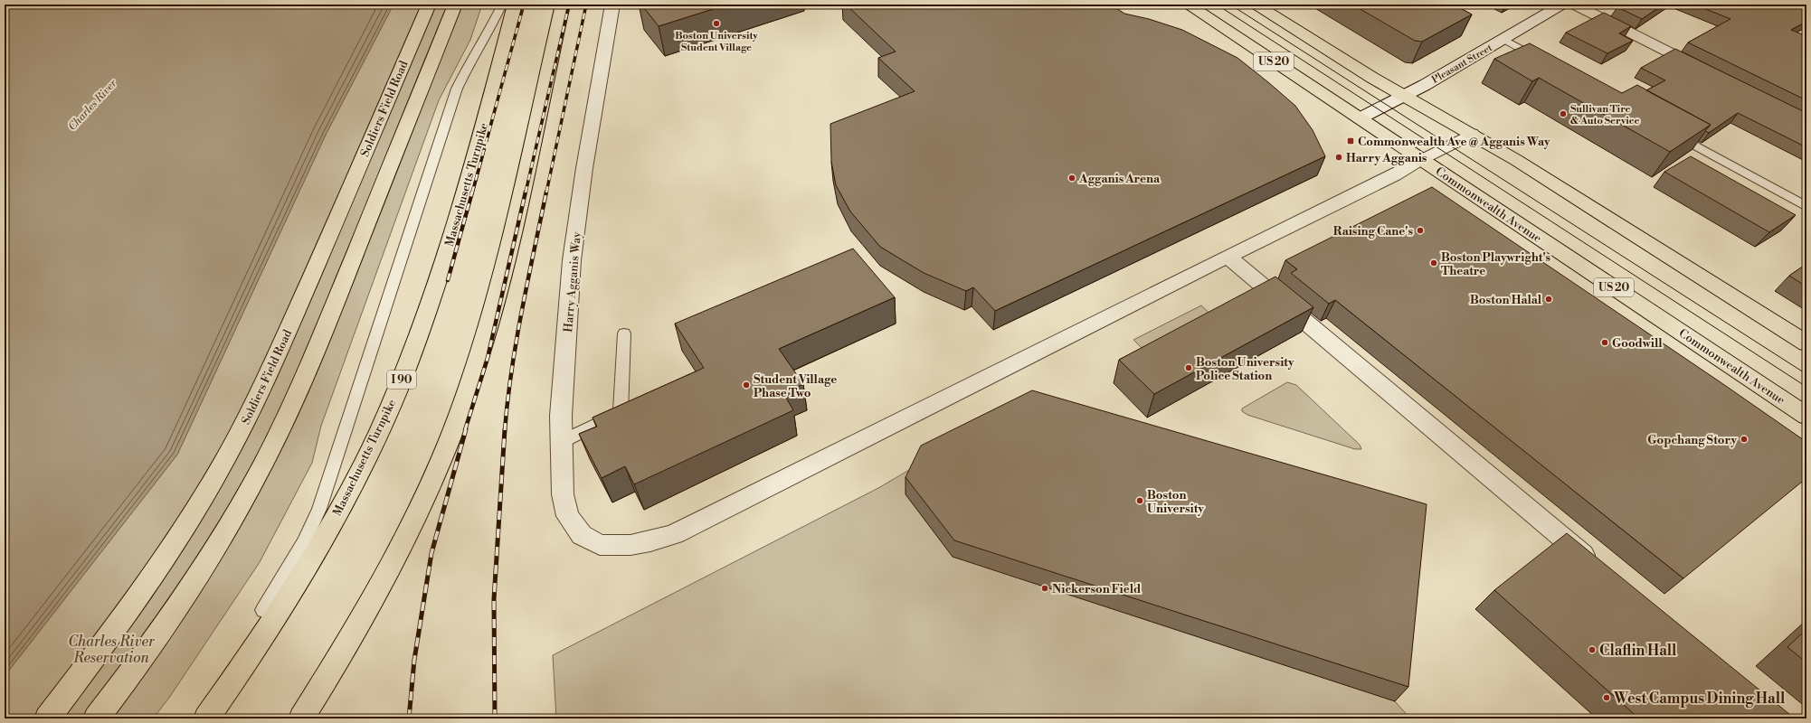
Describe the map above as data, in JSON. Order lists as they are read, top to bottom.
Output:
{
  "streets": {
    "main road": [
      "US 20",
      "Soldiers Field Road",
      "Massachusetts Turnpike",
      "Commonwealth Avenue",
      "I 90"
    ],
    "street": ["Pleasant Street", "Harry Agganis Way"]
  },
  "crossings": [
    ["Pleasant Street", "Commonwealth Avenue"]
  ],
  "water": ["Charles River"],
  "parks": ["Charles River Reservation"],
  "places": {
    "other": [
      "Boston University Student Village",
      "Sullivan Tire & Auto Service",
      "Harry Agganis",
      "Agganis Arena",
      "Raising Cane's",
      "Boston Playwright's Theatre",
      "Boston Halal",
      "Goodwill",
      "Boston University Police Station",
      "Student Village Phase Two",
      "Gopchang Story",
      "Boston University",
      "Nickerson Field",
      "Claflin Hall",
      "West Campus Dining Hall"
    ],
    "transit": ["Commonwealth Ave @ Agganis Way"]
  }
}
